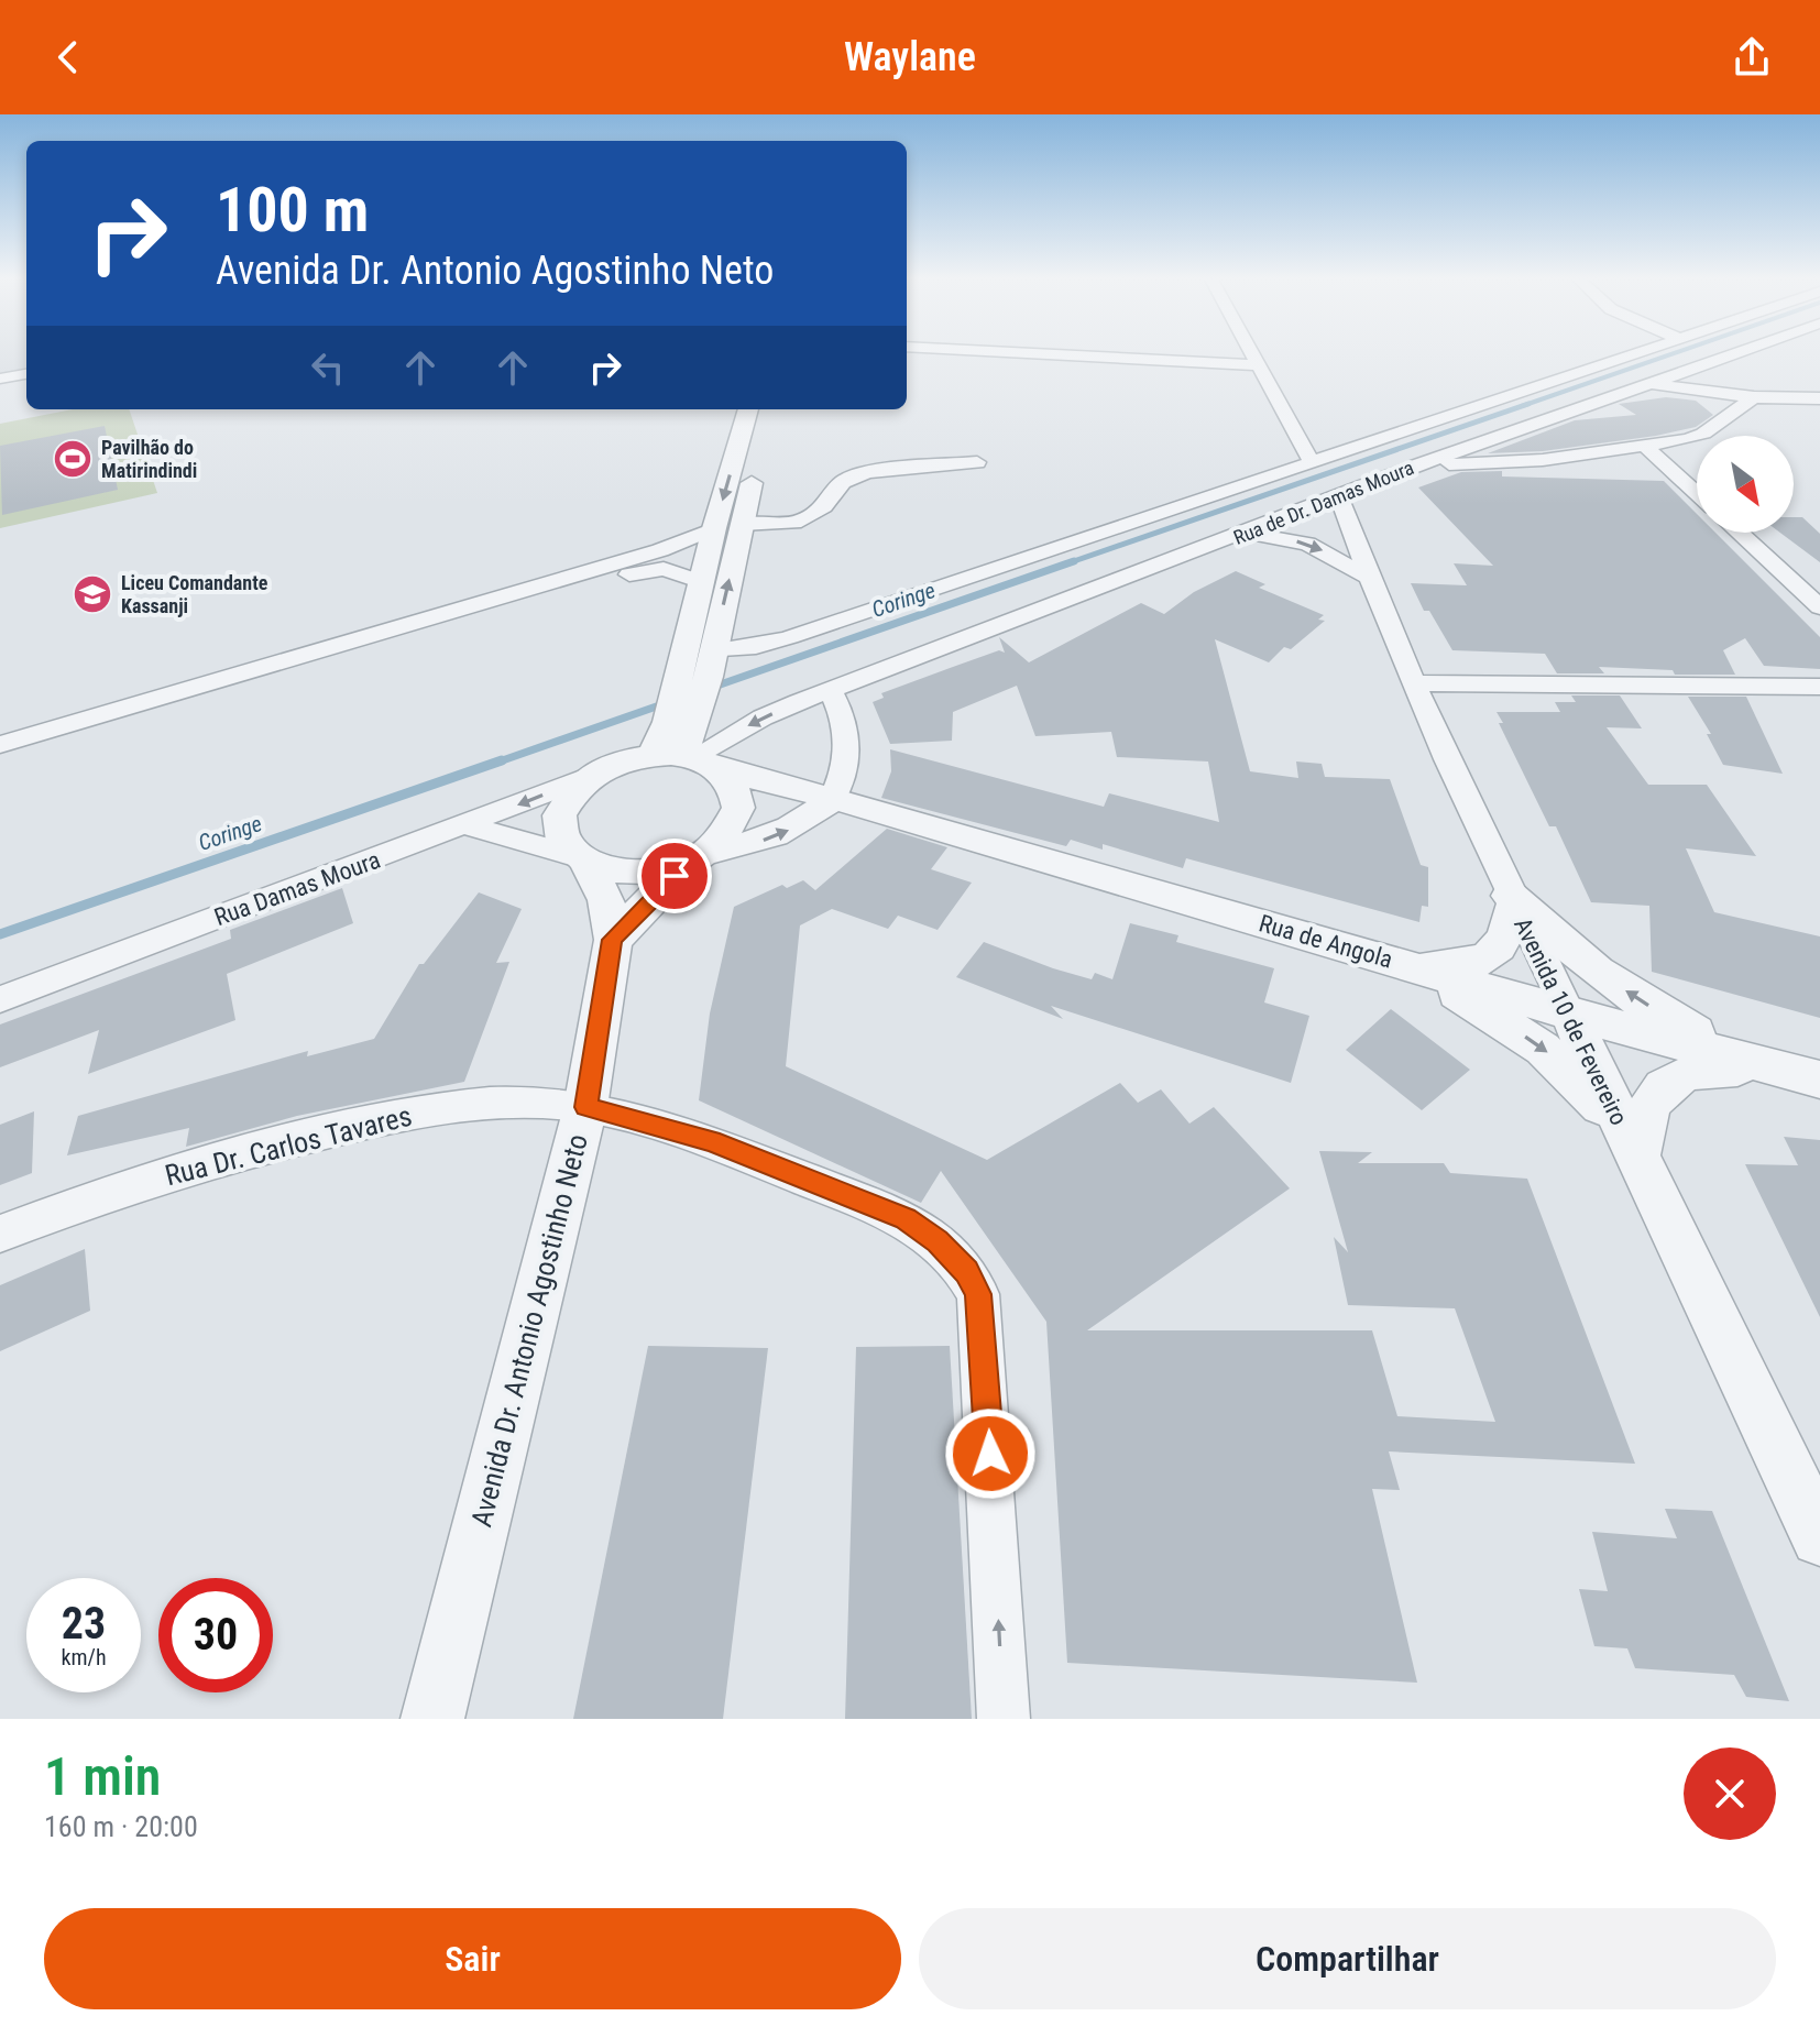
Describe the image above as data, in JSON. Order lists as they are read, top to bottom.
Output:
{
  "streets": {
    "street": [
      "Rua de Dr. Damas Moura",
      "Rua Damas Moura",
      "Rua de Angola",
      "Avenida 10 de Fevereiro",
      "Rua Dr. Carlos Tavares",
      "Avenida Dr. Antonio Agostinho Neto"
    ]
  },
  "crossings": [
    ["Rua de Dr. Damas Moura", "Rua Damas Moura"],
    ["Rua de Dr. Damas Moura", "Rua de Angola"],
    ["Rua de Dr. Damas Moura", "Avenida 10 de Fevereiro"],
    ["Rua de Dr. Damas Moura", "Avenida Dr. Antonio Agostinho Neto"],
    ["Rua Damas Moura", "Rua de Angola"],
    ["Rua Damas Moura", "Avenida Dr. Antonio Agostinho Neto"],
    ["Rua de Angola", "Avenida 10 de Fevereiro"],
    ["Rua de Angola", "Avenida Dr. Antonio Agostinho Neto"],
    ["Rua Dr. Carlos Tavares", "Avenida Dr. Antonio Agostinho Neto"]
  ],
  "one_way": ["Rua Dr. Carlos Tavares"],
  "water": ["Coringe"],
  "places": {
    "sports": ["Pavilhão do Matirindindi"],
    "school or university": ["Liceu Comandante Kassanji"]
  },
  "north": "bottom right",
  "page": {
    "header": "Waylane",
    "turn": ["100 m", "Avenida Dr. Antonio Agostinho Neto"],
    "speed": "23 km/h",
    "limit": "30",
    "heading": ["1 min", "160 m · 20:00"],
    "buttons": ["Sair", "Compartilhar"]
  }
}
